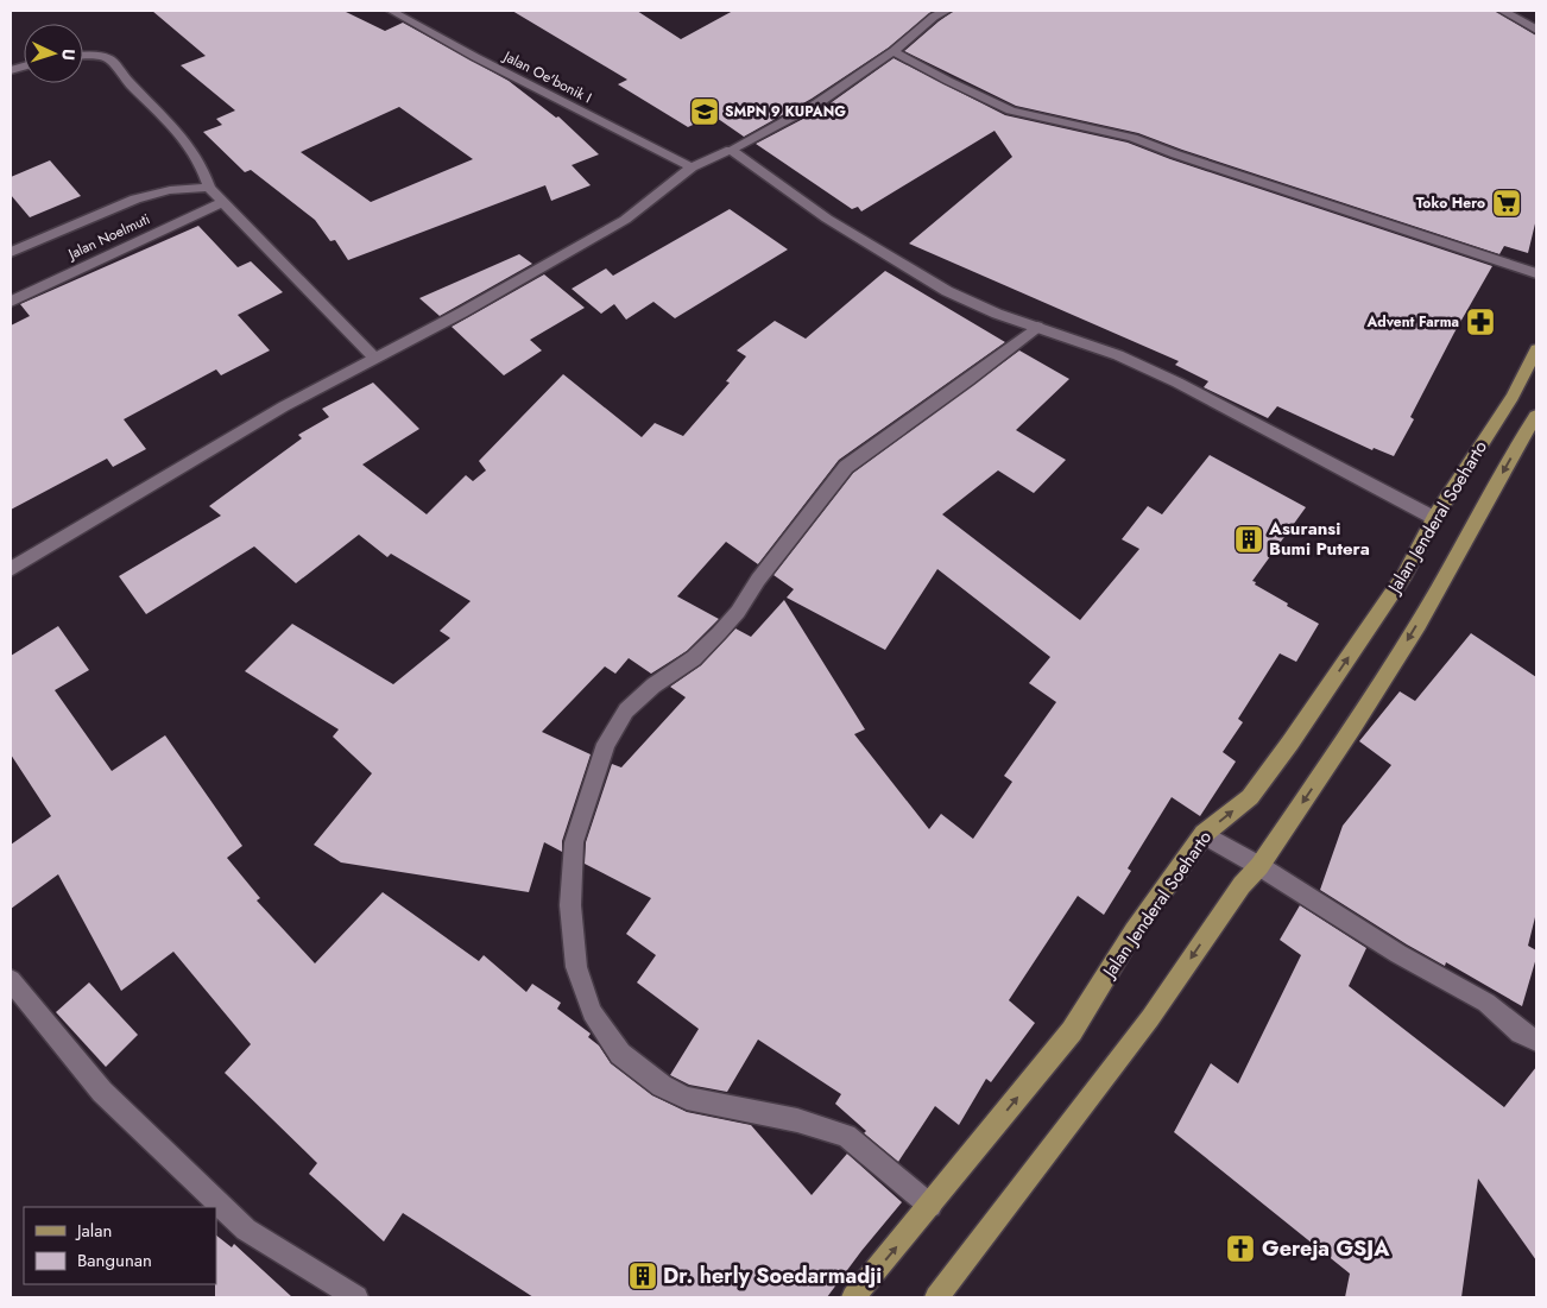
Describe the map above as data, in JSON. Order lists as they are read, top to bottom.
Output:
{
  "streets": {
    "main road": ["Jalan Jenderal Soeharto"],
    "street": ["Jalan Oe'bonik I", "Jalan Noelmuti"]
  },
  "places": {
    "school or university": ["SMPN 9 KUPANG"],
    "supermarket": ["Toko Hero"],
    "pharmacy": ["Advent Farma"],
    "building": ["Asuransi Bumi Putera", "Dr. herly Soedarmadji"],
    "church": ["Gereja GSJA"]
  },
  "legend": ["Jalan", "Bangunan"],
  "north": "right"
}
